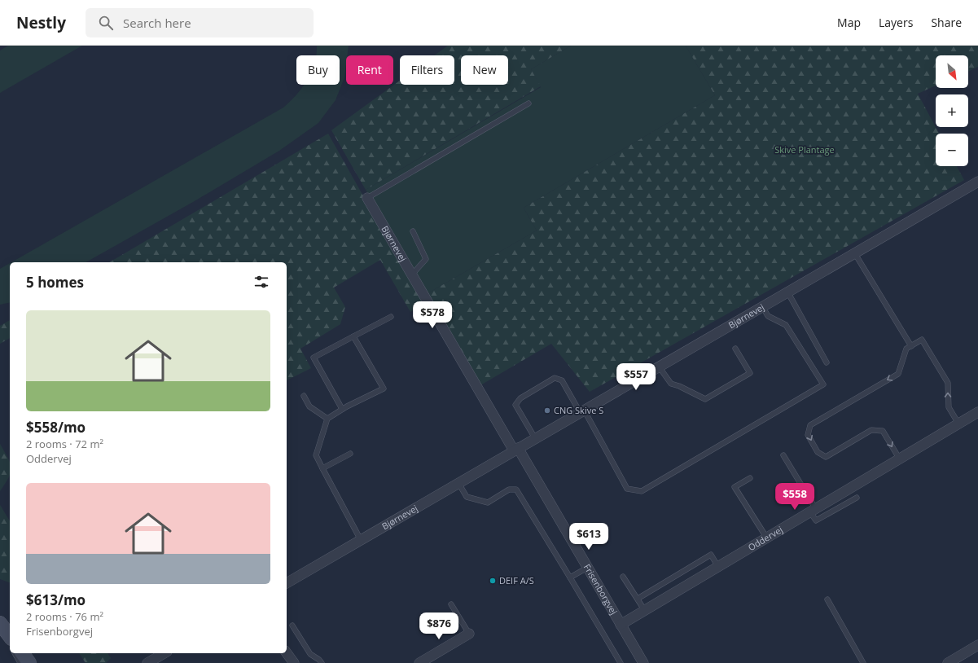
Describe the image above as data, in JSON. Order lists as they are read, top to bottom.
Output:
{
  "streets": {
    "street": ["Bjørnevej", "Oddervej", "Frisenborgvej"]
  },
  "crossings": [
    ["Bjørnevej", "Frisenborgvej"],
    ["Oddervej", "Frisenborgvej"]
  ],
  "parks": ["Skive Plantage"],
  "places": ["CNG Skive S", "DEIF A/S"],
  "north": "bottom right",
  "page": {
    "header": "Nestly",
    "search": "Search here",
    "nav": ["Map", "Layers", "Share"],
    "map_buttons": ["+", "−"],
    "chip": [
      "Buy",
      "Rent",
      "Filters",
      "New"
    ],
    "heading": "5 homes",
    "price": [
      "$578",
      "$557",
      "$558",
      "$613",
      "$876"
    ],
    "list": [
      {
        "name": "$558/mo",
        "note": "2 rooms · 72 m² · Oddervej"
      },
      {
        "name": "$613/mo",
        "note": "2 rooms · 76 m² · Frisenborgvej"
      }
    ]
  }
}
